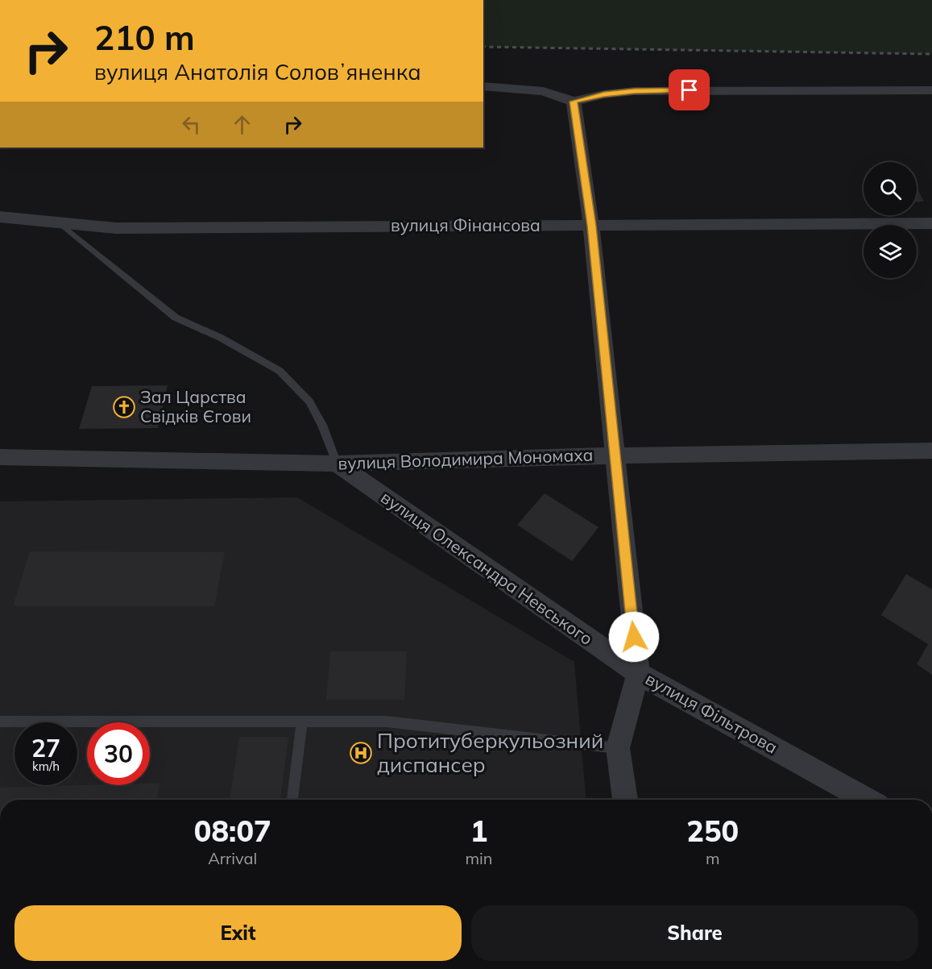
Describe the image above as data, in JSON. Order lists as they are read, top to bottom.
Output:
{
  "streets": {
    "street": [
      "вулиця Фінансова",
      "вулиця Володимира Мономаха",
      "вулиця Олександра Невського",
      "вулиця Фільтрова"
    ]
  },
  "crossings": [
    ["вулиця Володимира Мономаха", "вулиця Олександра Невського"],
    ["вулиця Олександра Невського", "вулиця Фільтрова"]
  ],
  "places": {
    "church": ["Зал Царства Свідків Єгови"],
    "hospital": ["Протитуберкульозний диспансер"]
  },
  "page": {
    "turn": ["210 m", "вулиця Анатолія Соловʼяненка"],
    "speed": "27 km/h",
    "limit": "30",
    "eta": [
      "08:07",
      "Arrival",
      "1",
      "min",
      "250",
      "m"
    ],
    "buttons": ["Exit", "Share"]
  }
}
